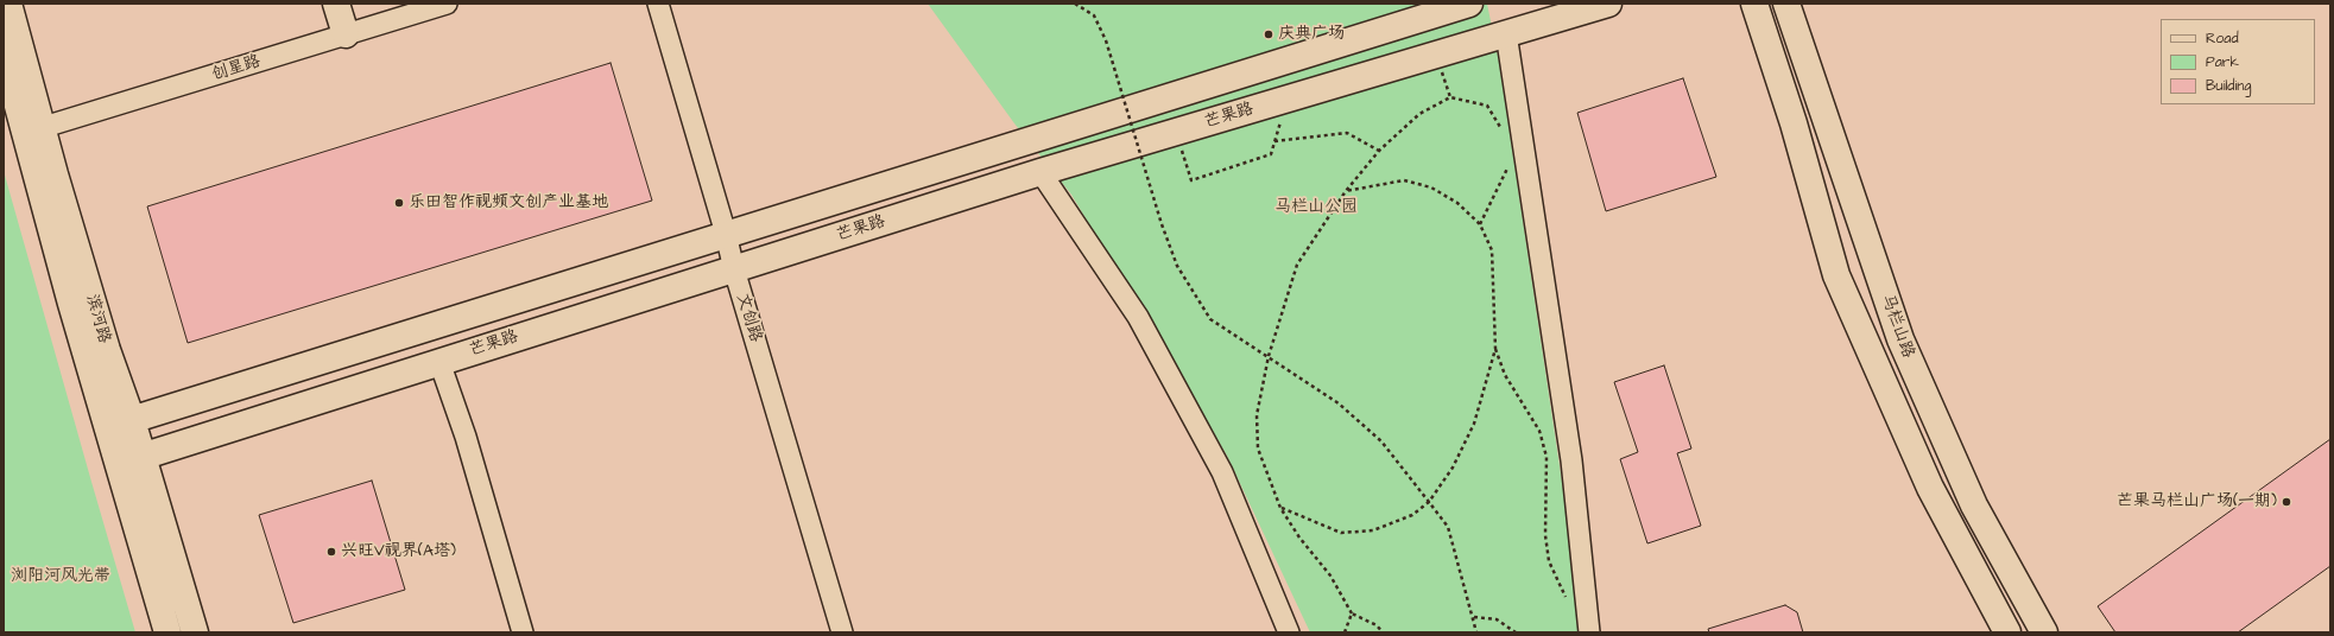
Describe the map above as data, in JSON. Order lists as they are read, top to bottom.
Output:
{
  "streets": {
    "main road": ["芒果路", "滨河路", "马栏山路"],
    "street": ["创星路", "文创路"]
  },
  "crossings": [
    ["创星路", "滨河路"],
    ["芒果路", "文创路"],
    ["芒果路", "滨河路"]
  ],
  "parks": ["马栏山公园", "浏阳河风光带"],
  "places": [
    "庆典广场",
    "乐田智作视频文创产业基地",
    "芒果马栏山广场(一期)",
    "兴旺V视界(A塔)"
  ],
  "legend": ["Road", "Park", "Building"]
}
